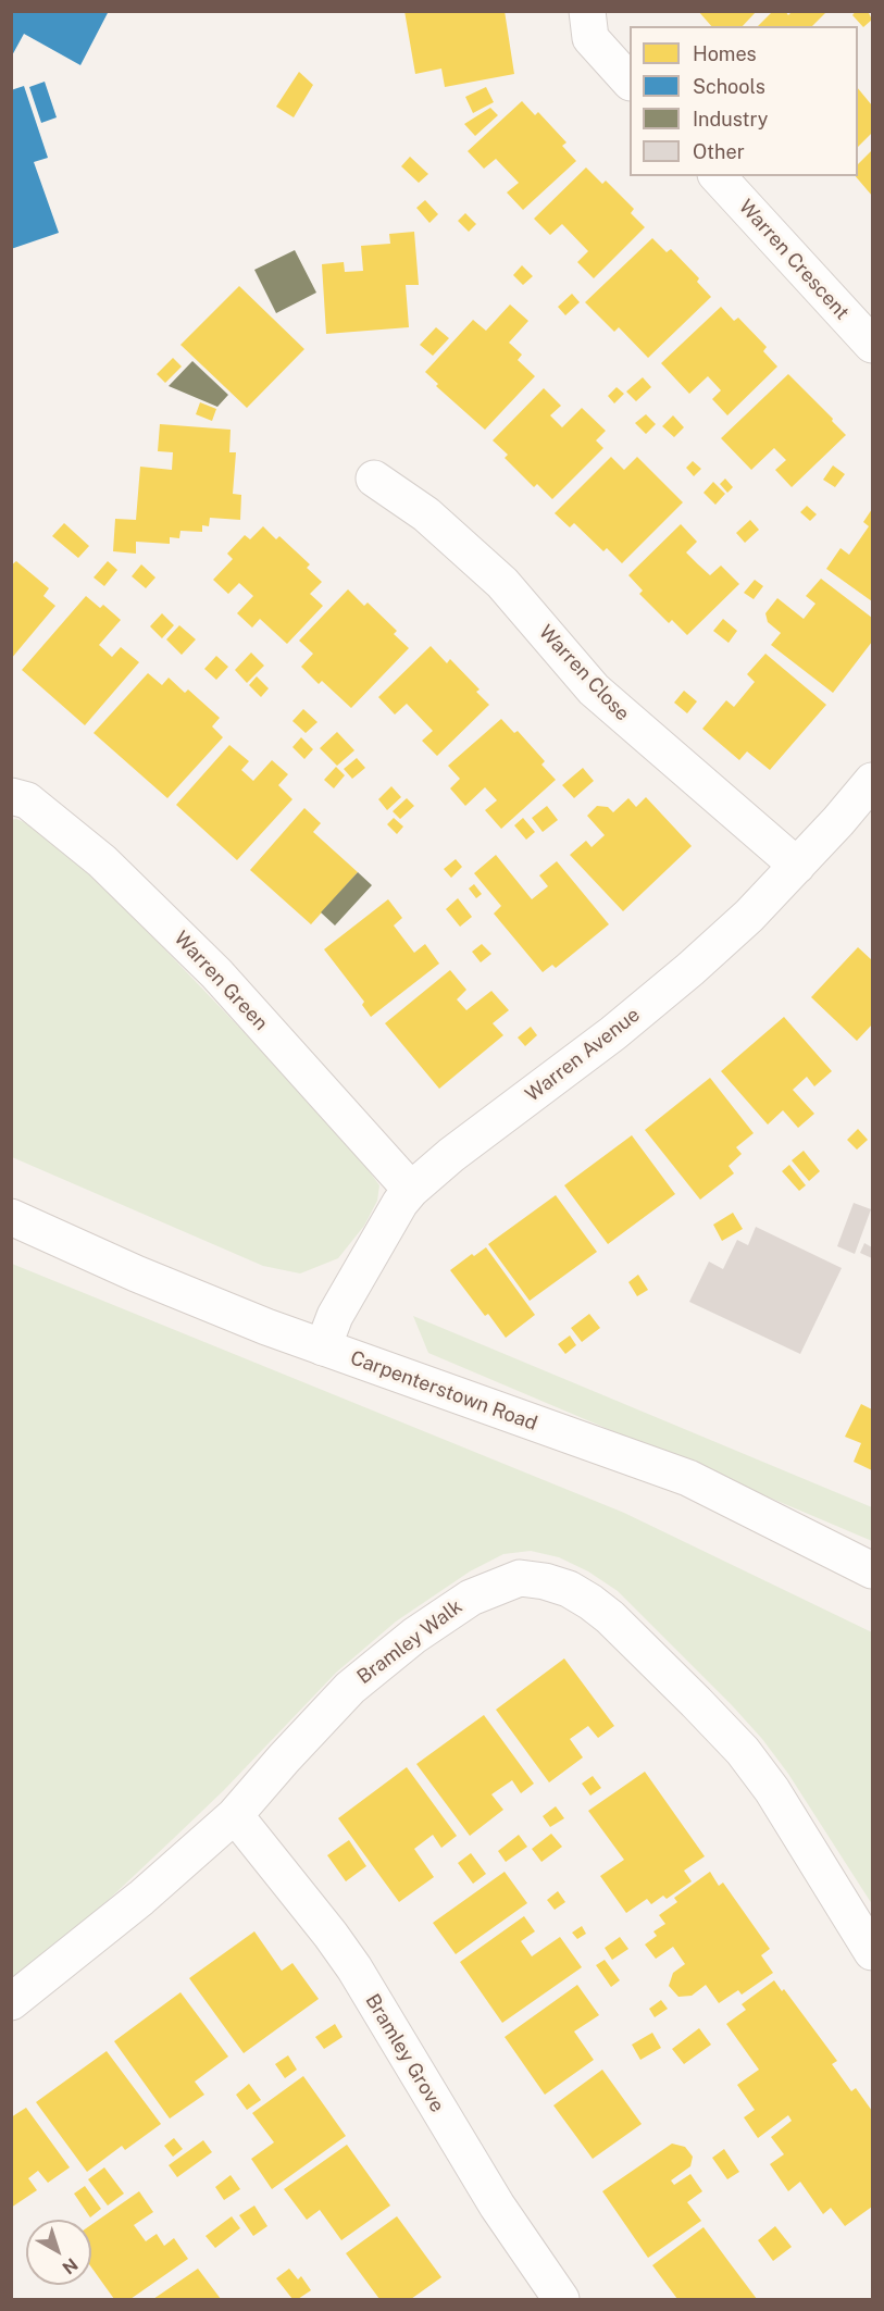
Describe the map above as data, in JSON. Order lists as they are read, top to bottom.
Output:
{
  "streets": {
    "street": [
      "Warren Crescent",
      "Warren Close",
      "Warren Green",
      "Warren Avenue",
      "Carpenterstown Road",
      "Bramley Walk",
      "Bramley Grove"
    ]
  },
  "crossings": [
    ["Warren Close", "Warren Avenue"],
    ["Warren Green", "Warren Avenue"],
    ["Warren Avenue", "Carpenterstown Road"],
    ["Bramley Walk", "Bramley Grove"]
  ],
  "legend": [
    "Homes",
    "Schools",
    "Industry",
    "Other"
  ],
  "north": "bottom right"
}
